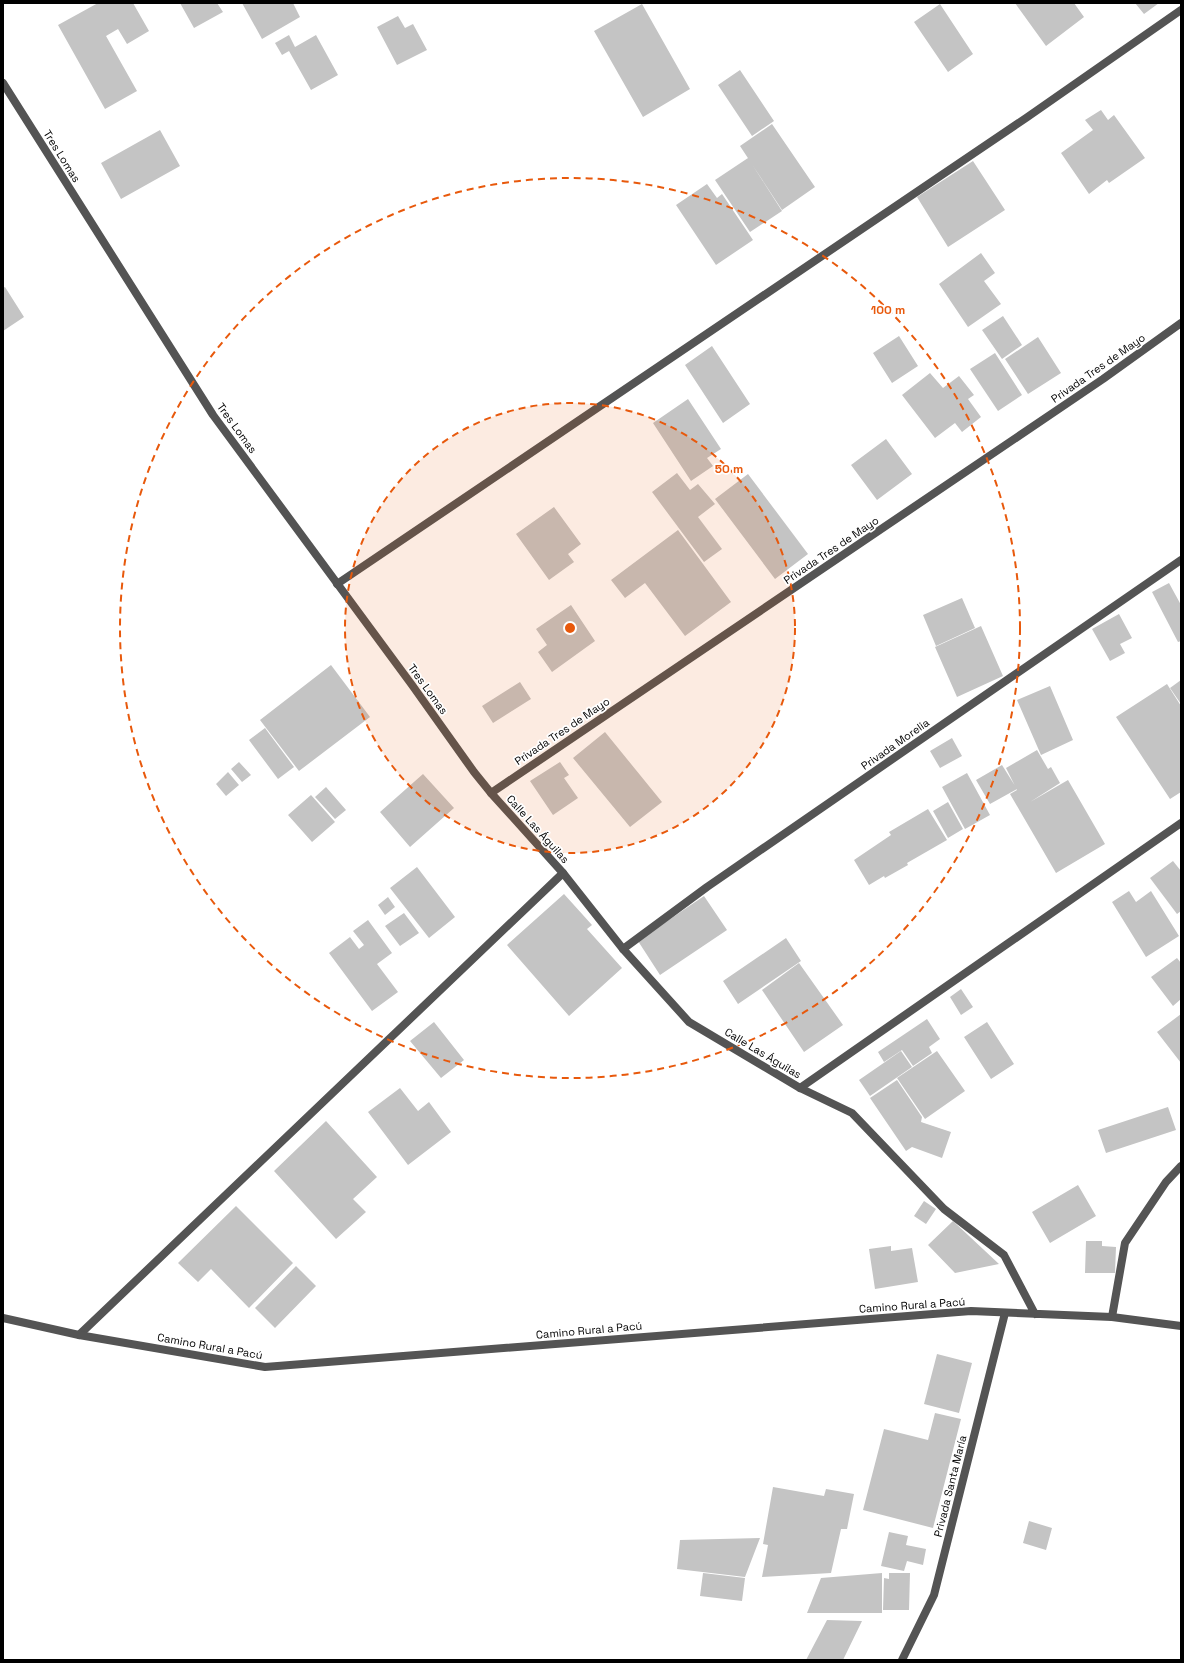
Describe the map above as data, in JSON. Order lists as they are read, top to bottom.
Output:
{
  "streets": {
    "street": [
      "Tres Lomas",
      "Privada Tres de Mayo",
      "Privada Morelia",
      "Calle Las Águilas",
      "Camino Rural a Pacú",
      "Privada Santa María"
    ]
  },
  "crossings": [
    ["Tres Lomas", "Privada Tres de Mayo"],
    ["Tres Lomas", "Calle Las Águilas"],
    ["Privada Tres de Mayo", "Calle Las Águilas"],
    ["Privada Morelia", "Calle Las Águilas"],
    ["Calle Las Águilas", "Camino Rural a Pacú"],
    ["Camino Rural a Pacú", "Privada Santa María"]
  ],
  "rings": ["100 m", "50 m"]
}
